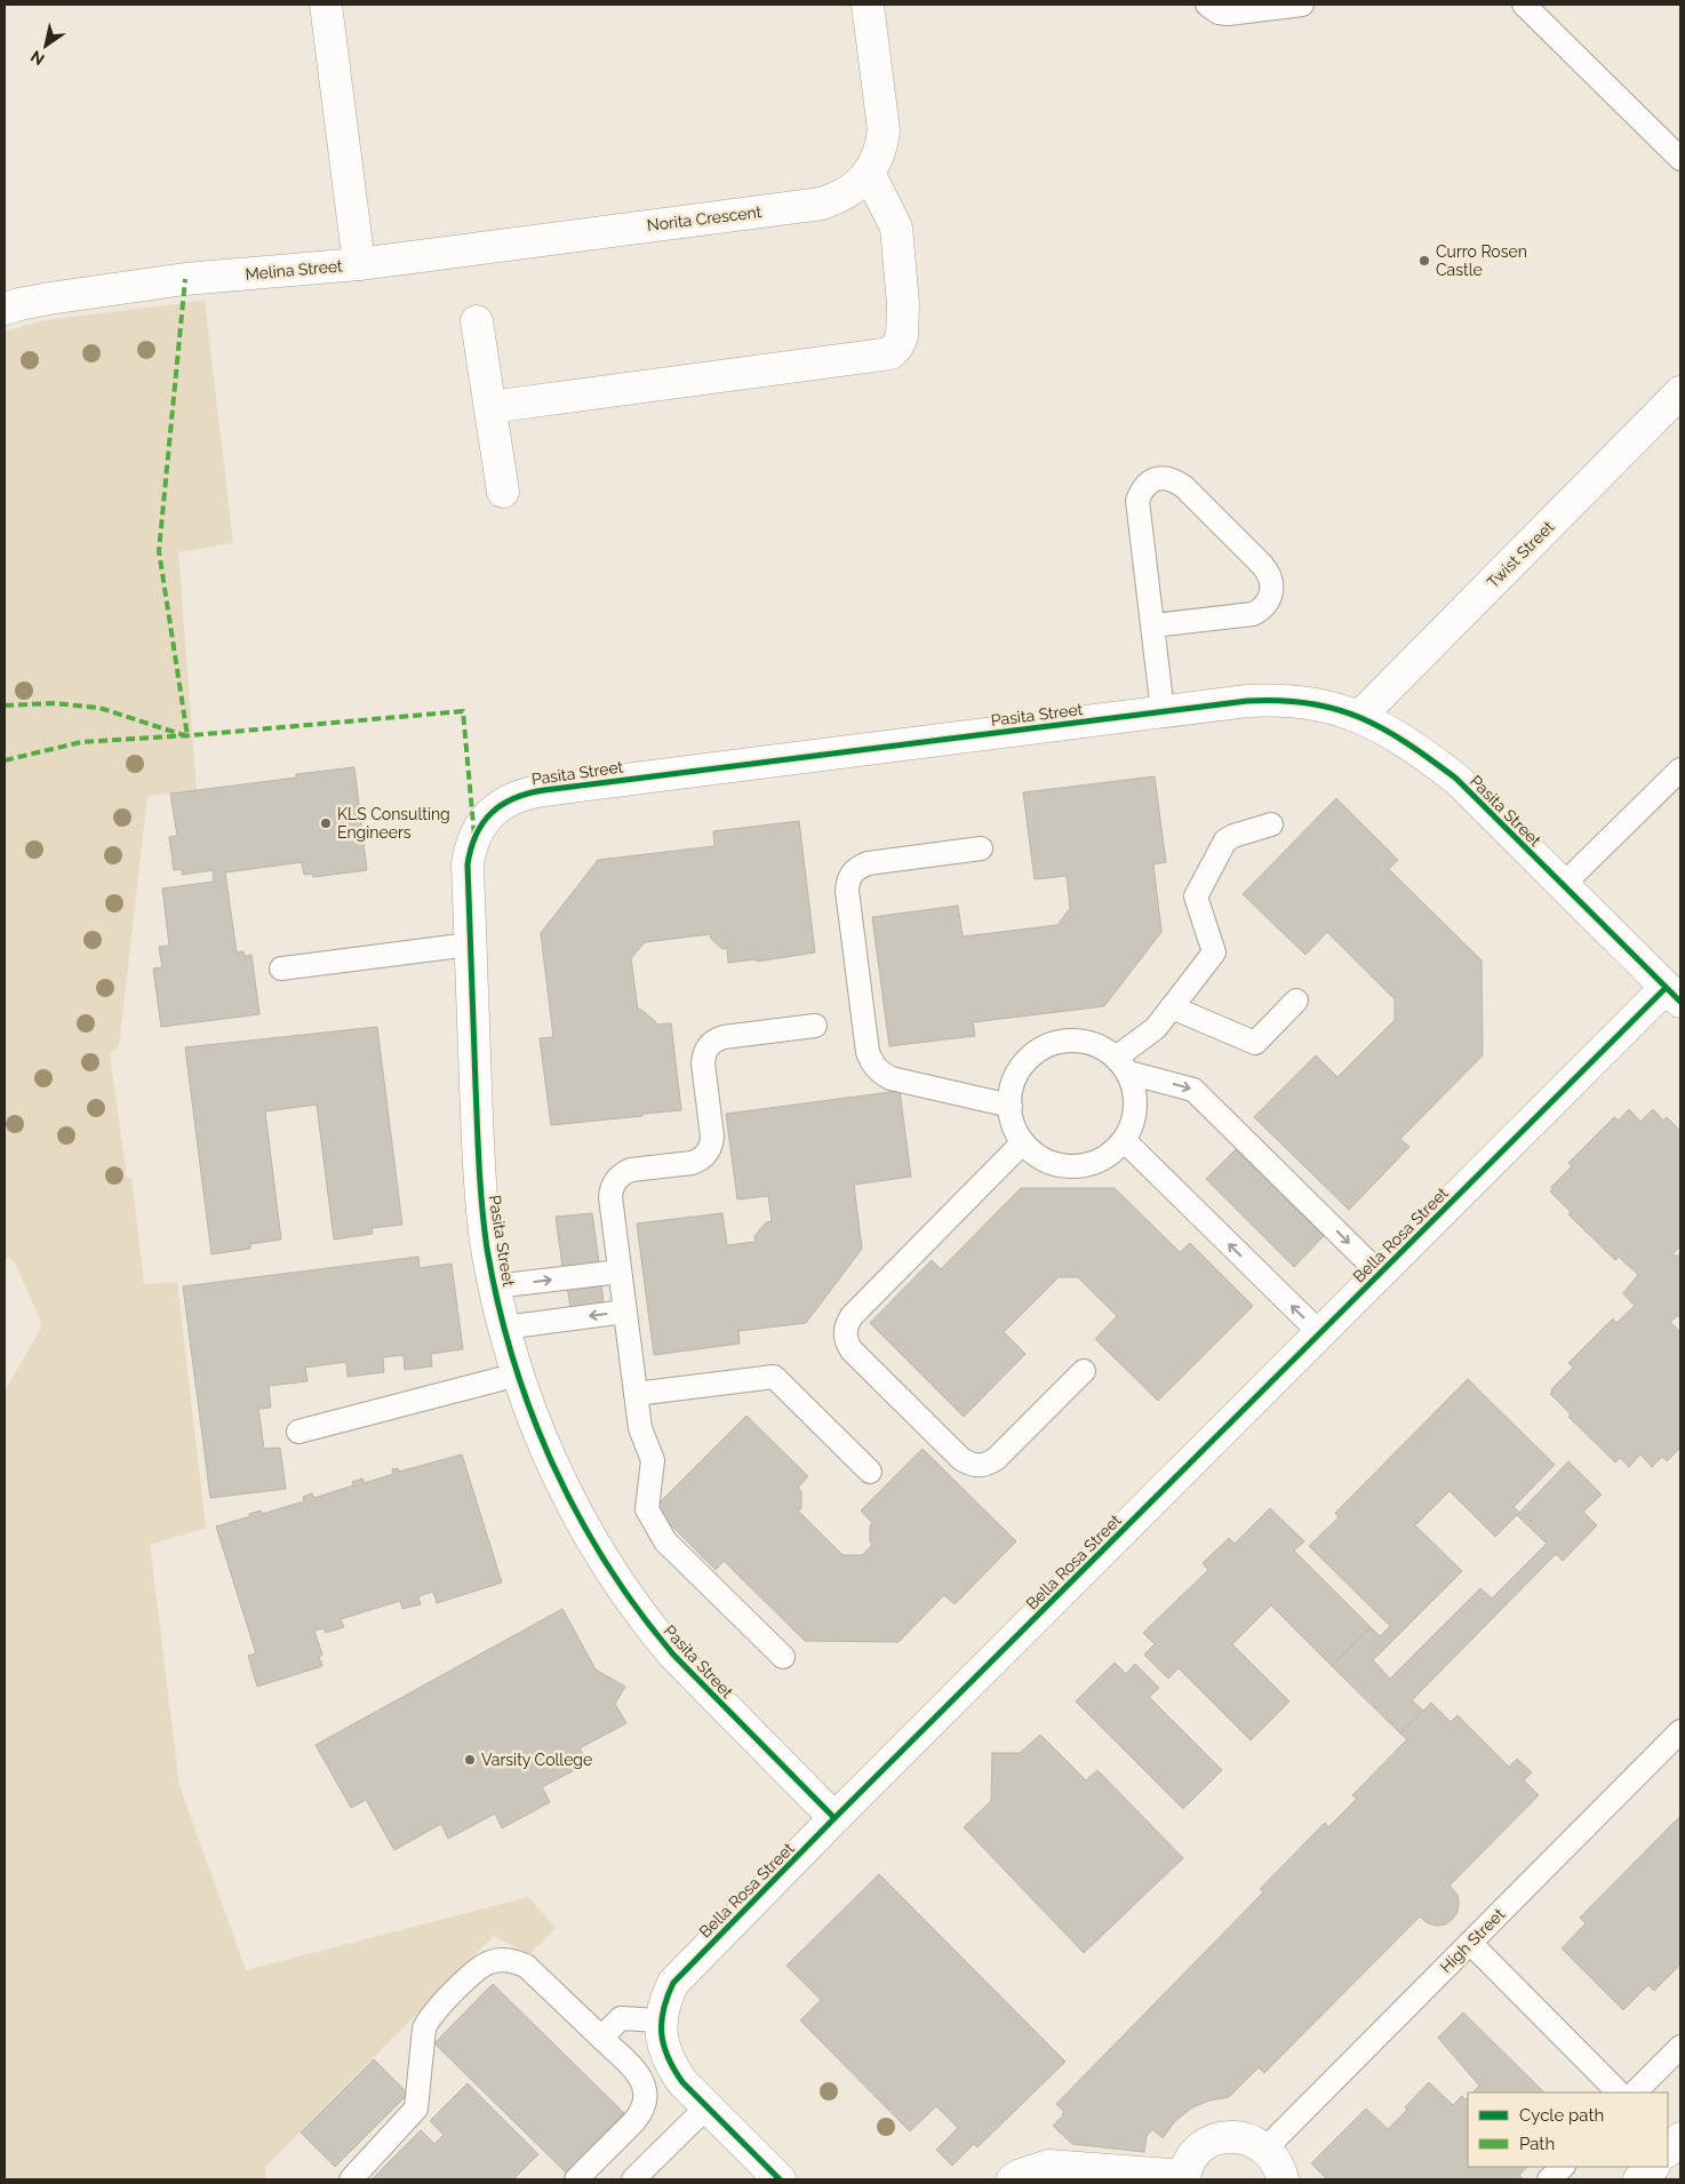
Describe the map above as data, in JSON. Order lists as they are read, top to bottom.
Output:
{
  "streets": {
    "street": [
      "Norita Crescent",
      "Melina Street",
      "Twist Street",
      "Pasita Street",
      "Bella Rosa Street"
    ],
    "lane": ["High Street"]
  },
  "crossings": [
    ["Norita Crescent", "Melina Street"],
    ["Twist Street", "Pasita Street"],
    ["Pasita Street", "Bella Rosa Street"]
  ],
  "places": ["Curro Rosen Castle", "KLS Consulting Engineers", "Varsity College"],
  "legend": ["Cycle path", "Path"],
  "north": "bottom left"
}
